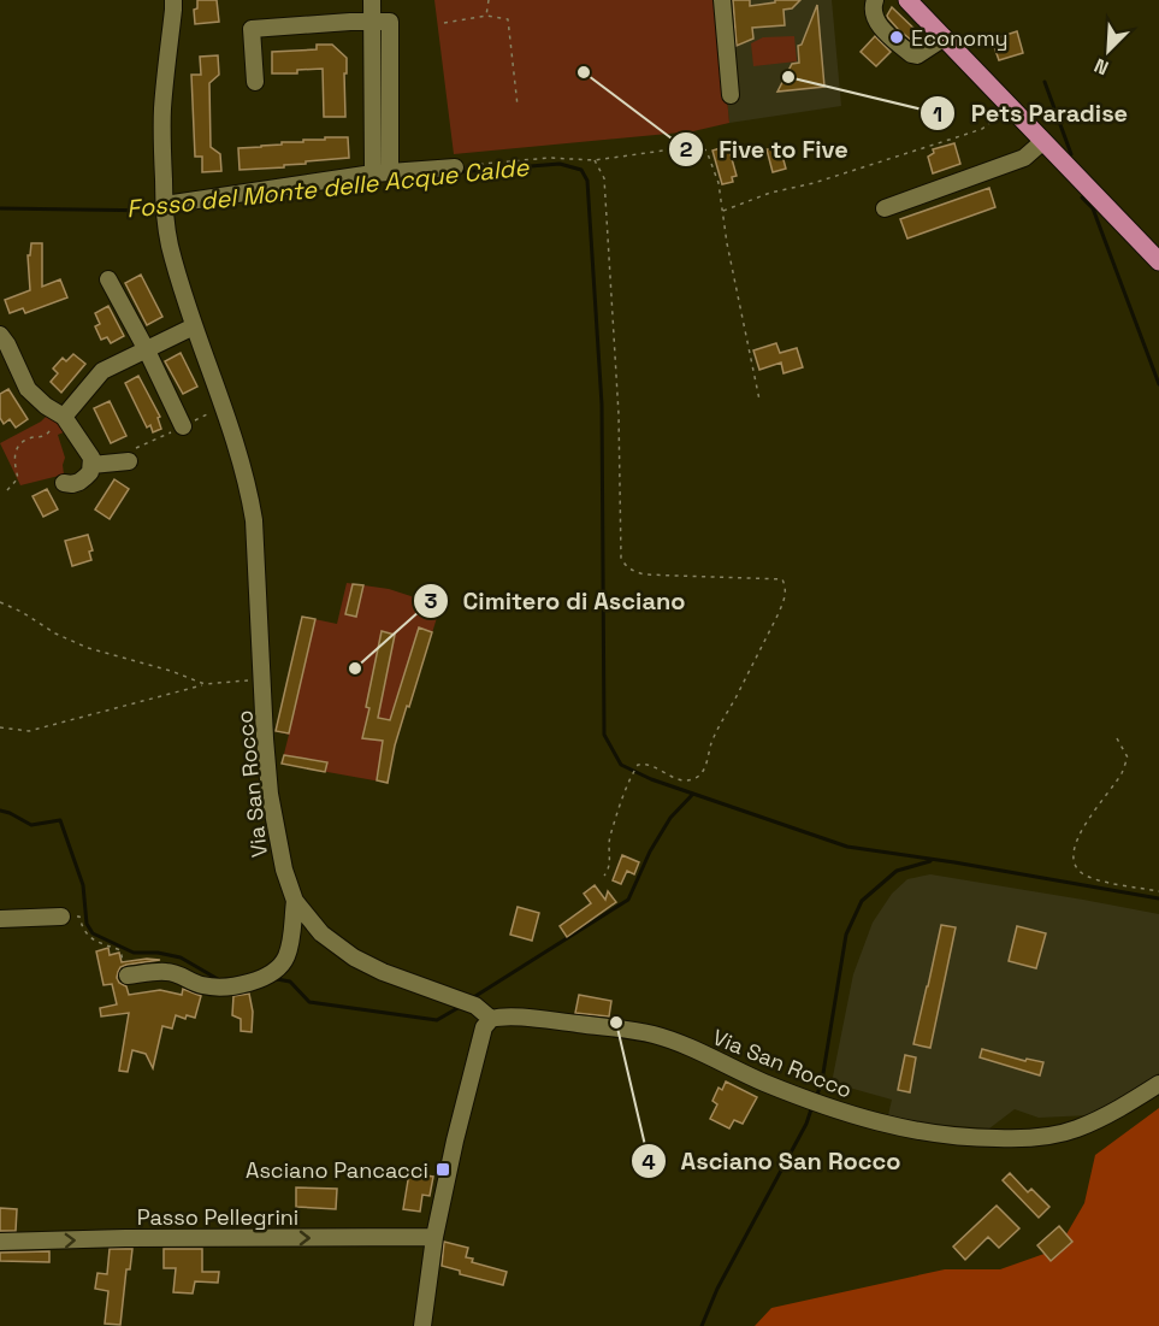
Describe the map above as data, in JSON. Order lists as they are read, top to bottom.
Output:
{
  "streets": {
    "street": ["Via San Rocco", "Passo Pellegrini"]
  },
  "one_way": ["Passo Pellegrini"],
  "water": ["Fosso del Monte delle Acque Calde"],
  "places": {
    "other": [
      "Economy",
      "Five to Five",
      "Pets Paradise",
      "Cimitero di Asciano",
      "Asciano San Rocco"
    ],
    "transit": ["Asciano Pancacci"]
  },
  "north": "bottom left"
}
